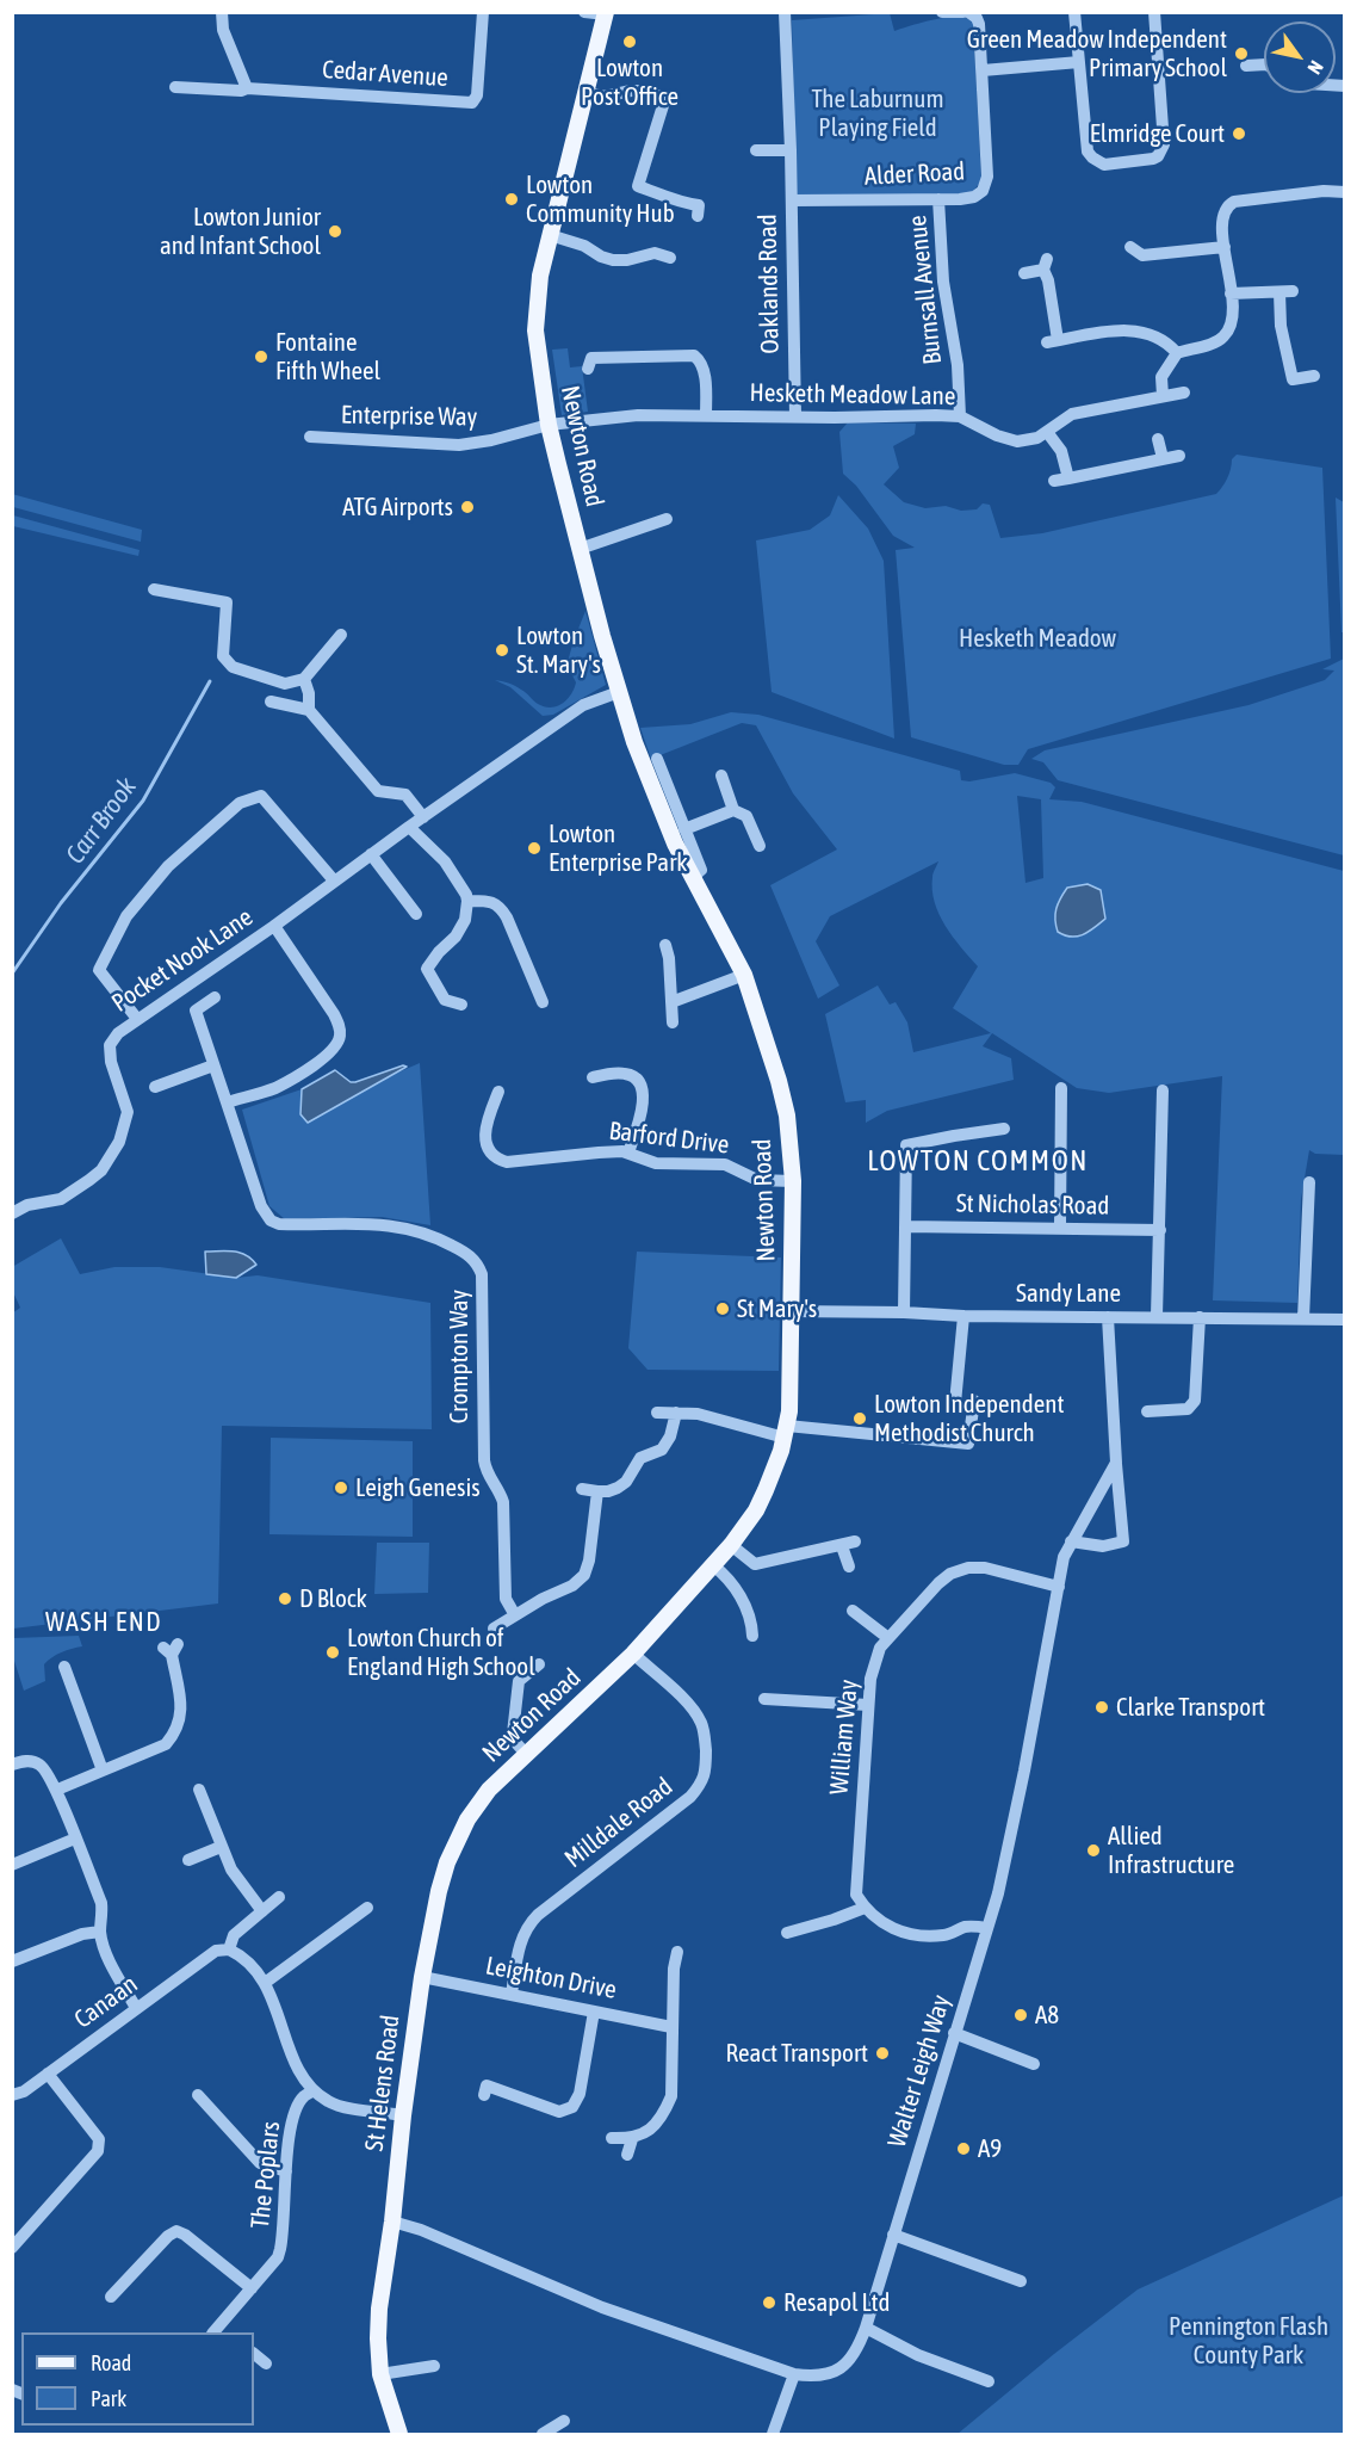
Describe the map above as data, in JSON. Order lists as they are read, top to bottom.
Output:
{
  "streets": {
    "main road": ["Newton Road", "St Helens Road"],
    "street": [
      "Cedar Avenue",
      "Alder Road",
      "Oaklands Road",
      "Burnsall Avenue",
      "Hesketh Meadow Lane",
      "Enterprise Way",
      "Pocket Nook Lane",
      "Barford Drive",
      "St Nicholas Road",
      "Sandy Lane",
      "Crompton Way",
      "William Way",
      "Milldale Road",
      "Leighton Drive",
      "Canaan",
      "Walter Leigh Way",
      "The Poplars"
    ]
  },
  "crossings": [
    ["Alder Road", "Oaklands Road"],
    ["Alder Road", "Burnsall Avenue"],
    ["Oaklands Road", "Hesketh Meadow Lane"],
    ["Burnsall Avenue", "Hesketh Meadow Lane"],
    ["Hesketh Meadow Lane", "Enterprise Way"],
    ["Hesketh Meadow Lane", "Newton Road"],
    ["Enterprise Way", "Newton Road"],
    ["Newton Road", "Pocket Nook Lane"],
    ["Newton Road", "Barford Drive"],
    ["Newton Road", "Sandy Lane"],
    ["Newton Road", "Milldale Road"],
    ["Newton Road", "St Helens Road"],
    ["William Way", "Walter Leigh Way"],
    ["Milldale Road", "Leighton Drive"],
    ["Leighton Drive", "St Helens Road"],
    ["Walter Leigh Way", "St Helens Road"]
  ],
  "districts": ["LOWTON COMMON", "WASH END"],
  "water": ["Carr Brook"],
  "parks": ["The Laburnum Playing Field", "Hesketh Meadow", "Pennington Flash County Park"],
  "places": [
    "Lowton Post Office",
    "Green Meadow Independent Primary School",
    "Elmridge Court",
    "Lowton Community Hub",
    "Lowton Junior and Infant School",
    "Fontaine Fifth Wheel",
    "ATG Airports",
    "Lowton St. Mary's",
    "Lowton Enterprise Park",
    "St Mary's",
    "Lowton Independent Methodist Church",
    "Leigh Genesis",
    "D Block",
    "Lowton Church of England High School",
    "Clarke Transport",
    "Allied Infrastructure",
    "A8",
    "React Transport",
    "A9",
    "Resapol Ltd"
  ],
  "legend": ["Road", "Park"],
  "north": "bottom right"
}
